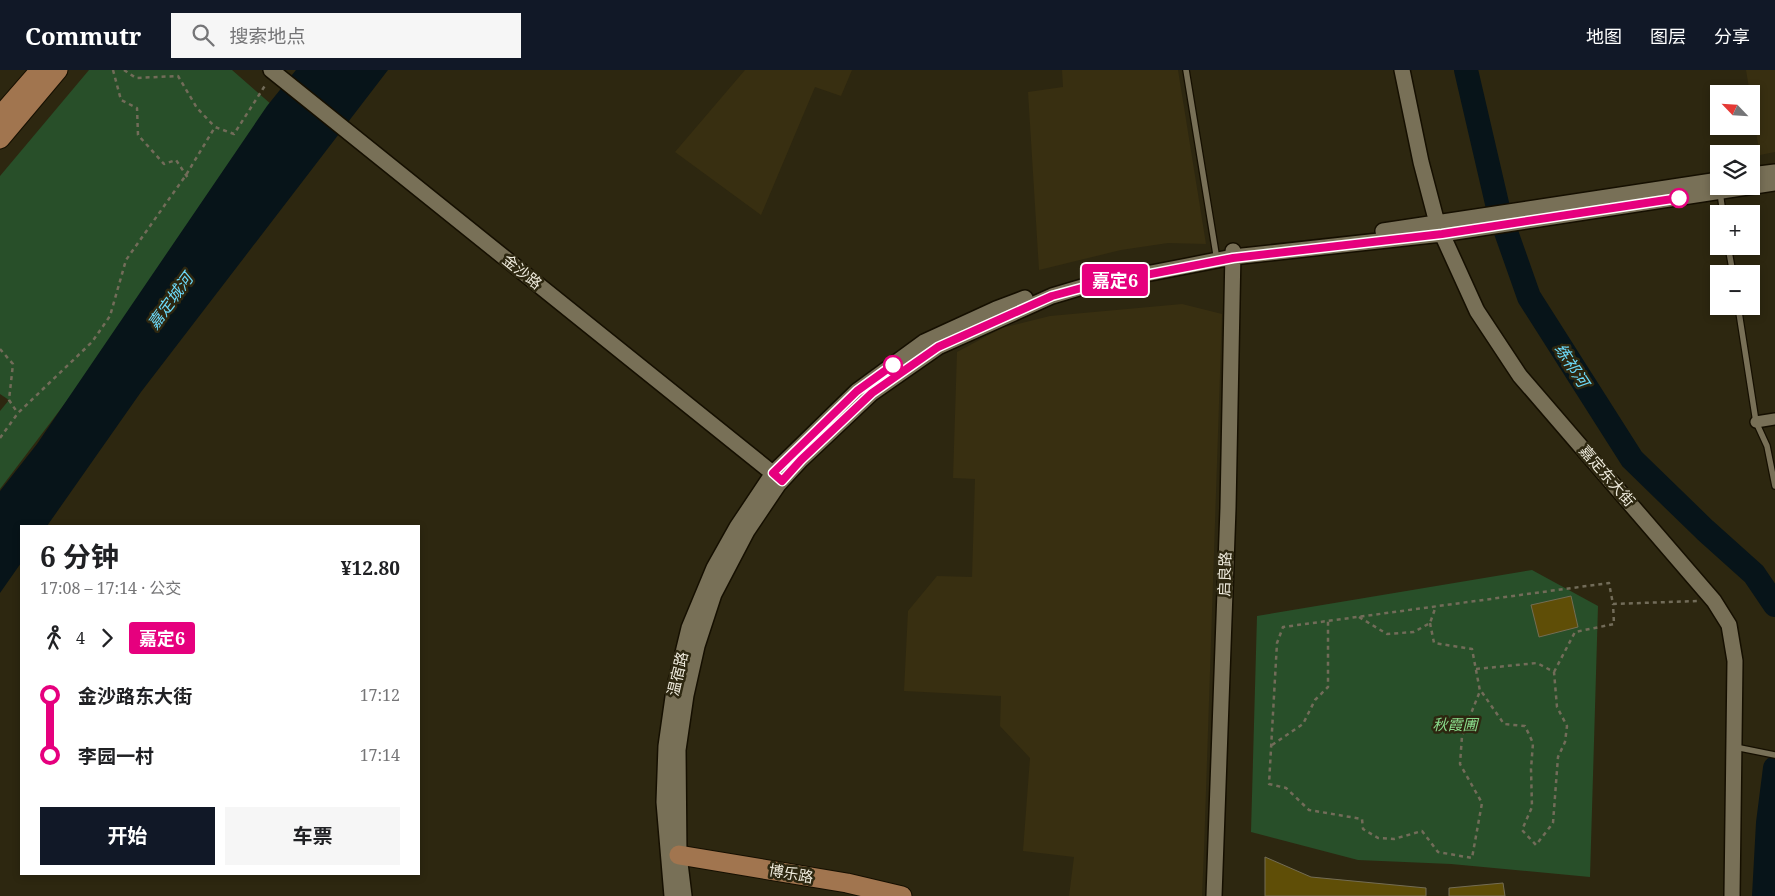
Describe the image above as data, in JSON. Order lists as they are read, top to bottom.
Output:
{
  "streets": {
    "main road": ["博乐路"],
    "street": [
      "金沙路",
      "嘉定东大街",
      "启良路",
      "温宿路"
    ]
  },
  "crossings": [
    ["金沙路", "温宿路"]
  ],
  "water": ["嘉定城河", "练祁河"],
  "parks": ["秋霞圃"],
  "lines": ["bus line 嘉定6"],
  "north": "top left",
  "page": {
    "header": "Commutr",
    "search": "搜索地点",
    "nav": ["地图", "图层", "分享"],
    "on_map": "嘉定6",
    "map_buttons": ["+", "−"],
    "heading": ["6 分钟", "17:08 – 17:14 · 公交", "¥12.80"],
    "legs": ["4", "嘉定6"],
    "list": [
      {
        "name": "金沙路东大街",
        "value": "17:12"
      },
      {
        "name": "李园一村",
        "value": "17:14"
      }
    ],
    "buttons": ["开始", "车票"]
  }
}
